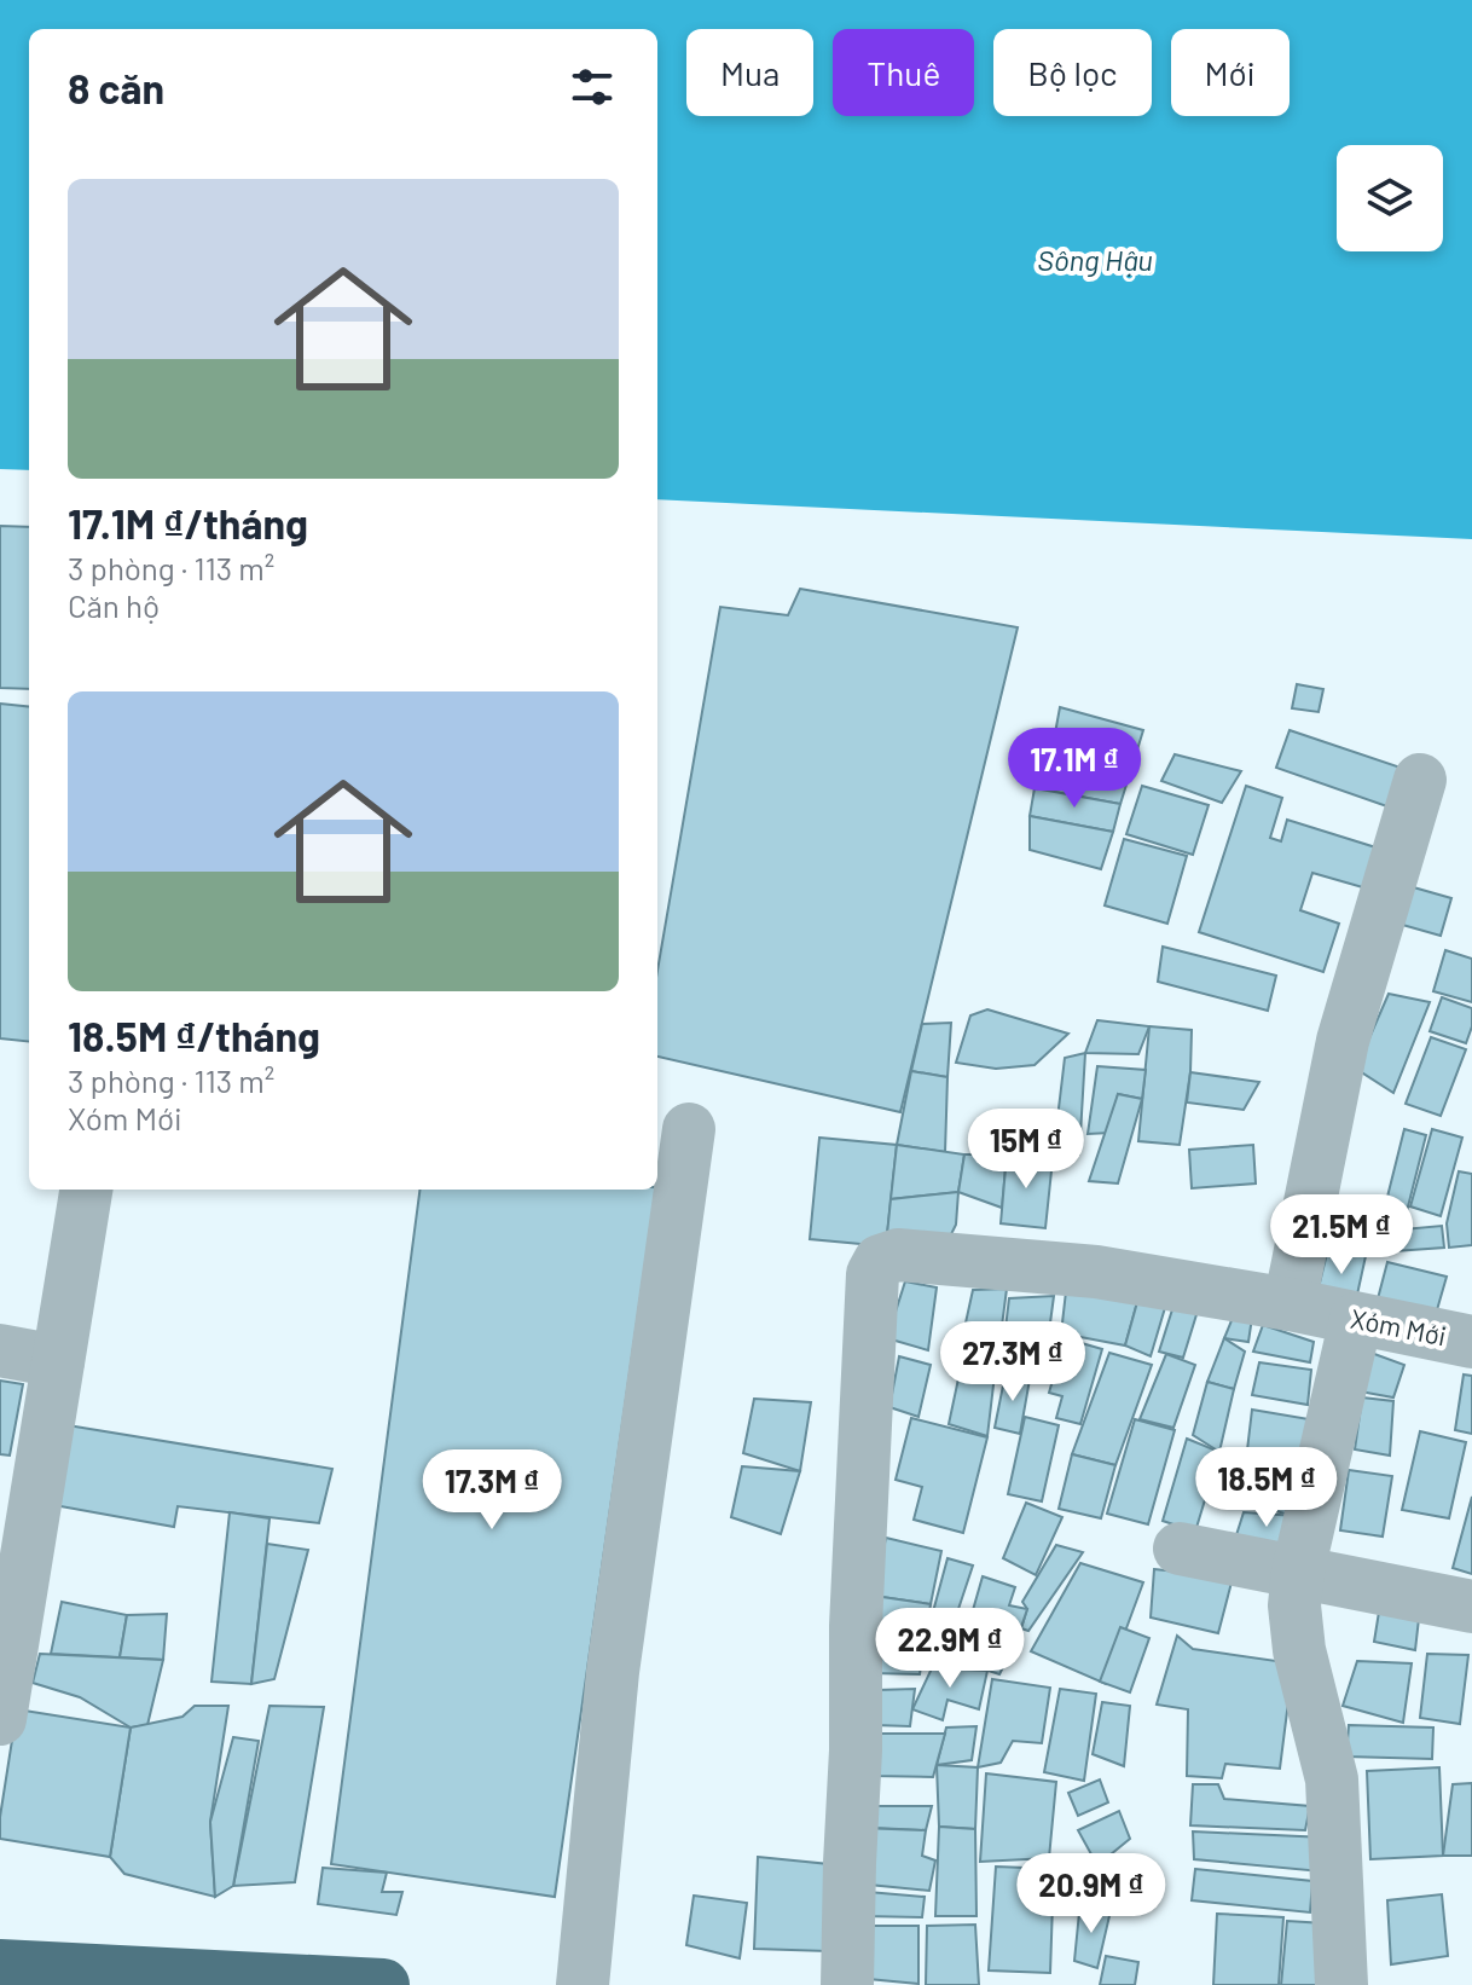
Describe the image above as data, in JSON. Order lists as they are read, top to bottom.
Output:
{
  "streets": {
    "street": ["Xóm Mới"]
  },
  "water": ["Sông Hậu"],
  "page": {
    "chip": [
      "Mua",
      "Thuê",
      "Bộ lọc",
      "Mới"
    ],
    "heading": "8 căn",
    "list": [
      {
        "name": "17.1M ₫/tháng",
        "note": "3 phòng · 113 m² · Căn hộ"
      },
      {
        "name": "18.5M ₫/tháng",
        "note": "3 phòng · 113 m² · Xóm Mới"
      }
    ],
    "price": [
      "17.1M ₫",
      "15M ₫",
      "21.5M ₫",
      "27.3M ₫",
      "18.5M ₫",
      "17.3M ₫",
      "22.9M ₫",
      "20.9M ₫"
    ]
  }
}
